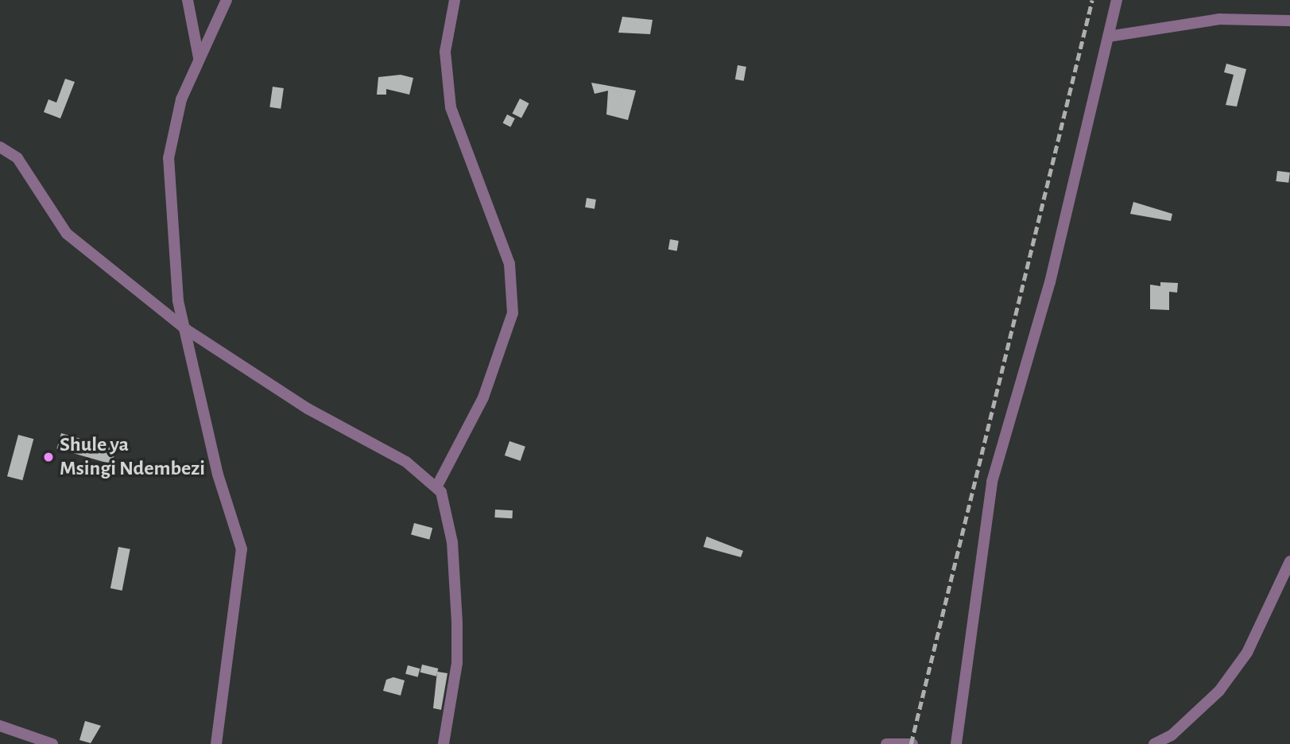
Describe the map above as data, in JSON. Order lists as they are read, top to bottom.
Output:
{
  "places": ["Shule ya Msingi Ndembezi"]
}
